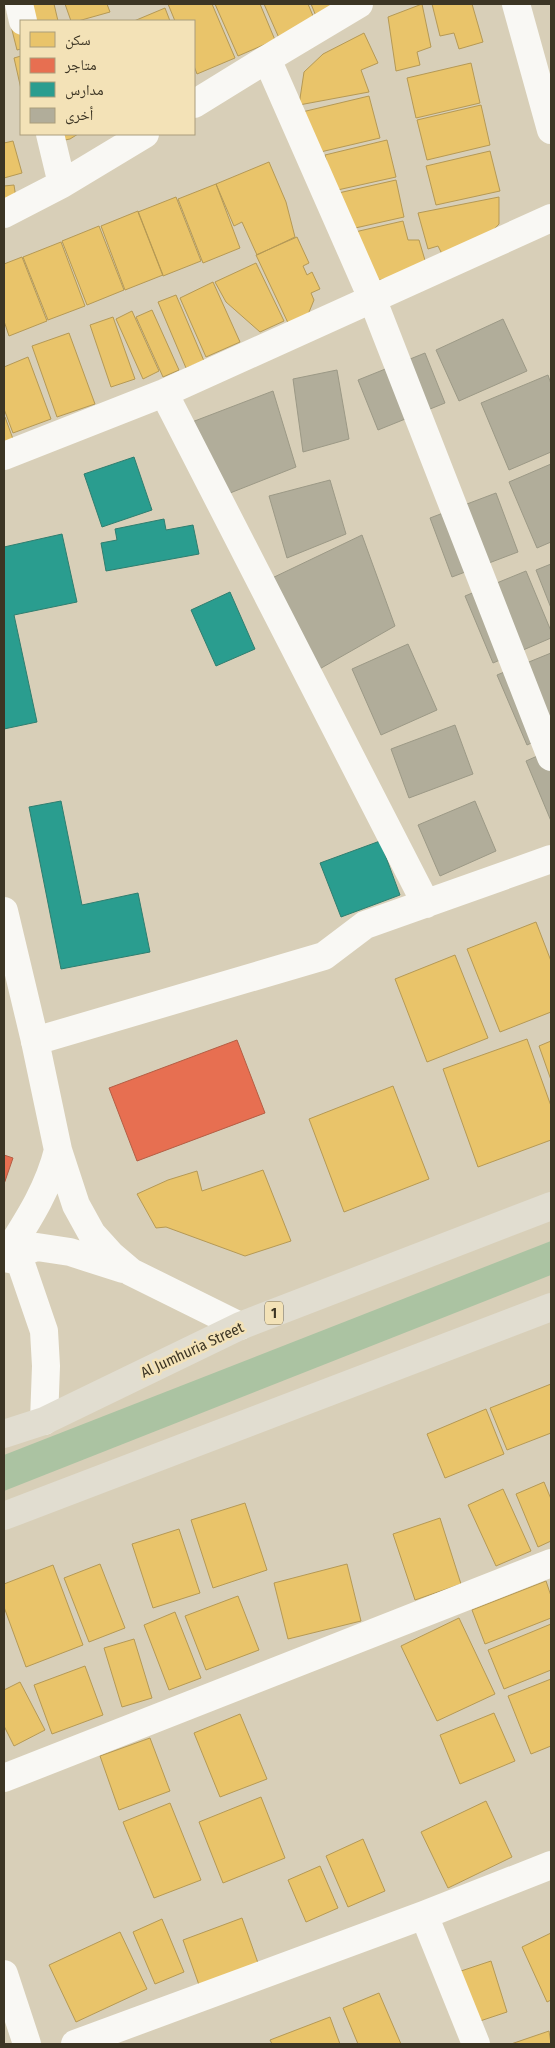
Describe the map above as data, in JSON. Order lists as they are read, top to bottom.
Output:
{
  "streets": {
    "main road": ["1", "Al Jumhuria Street"]
  },
  "legend": [
    "سكن",
    "متاجر",
    "مدارس",
    "أخرى"
  ]
}
